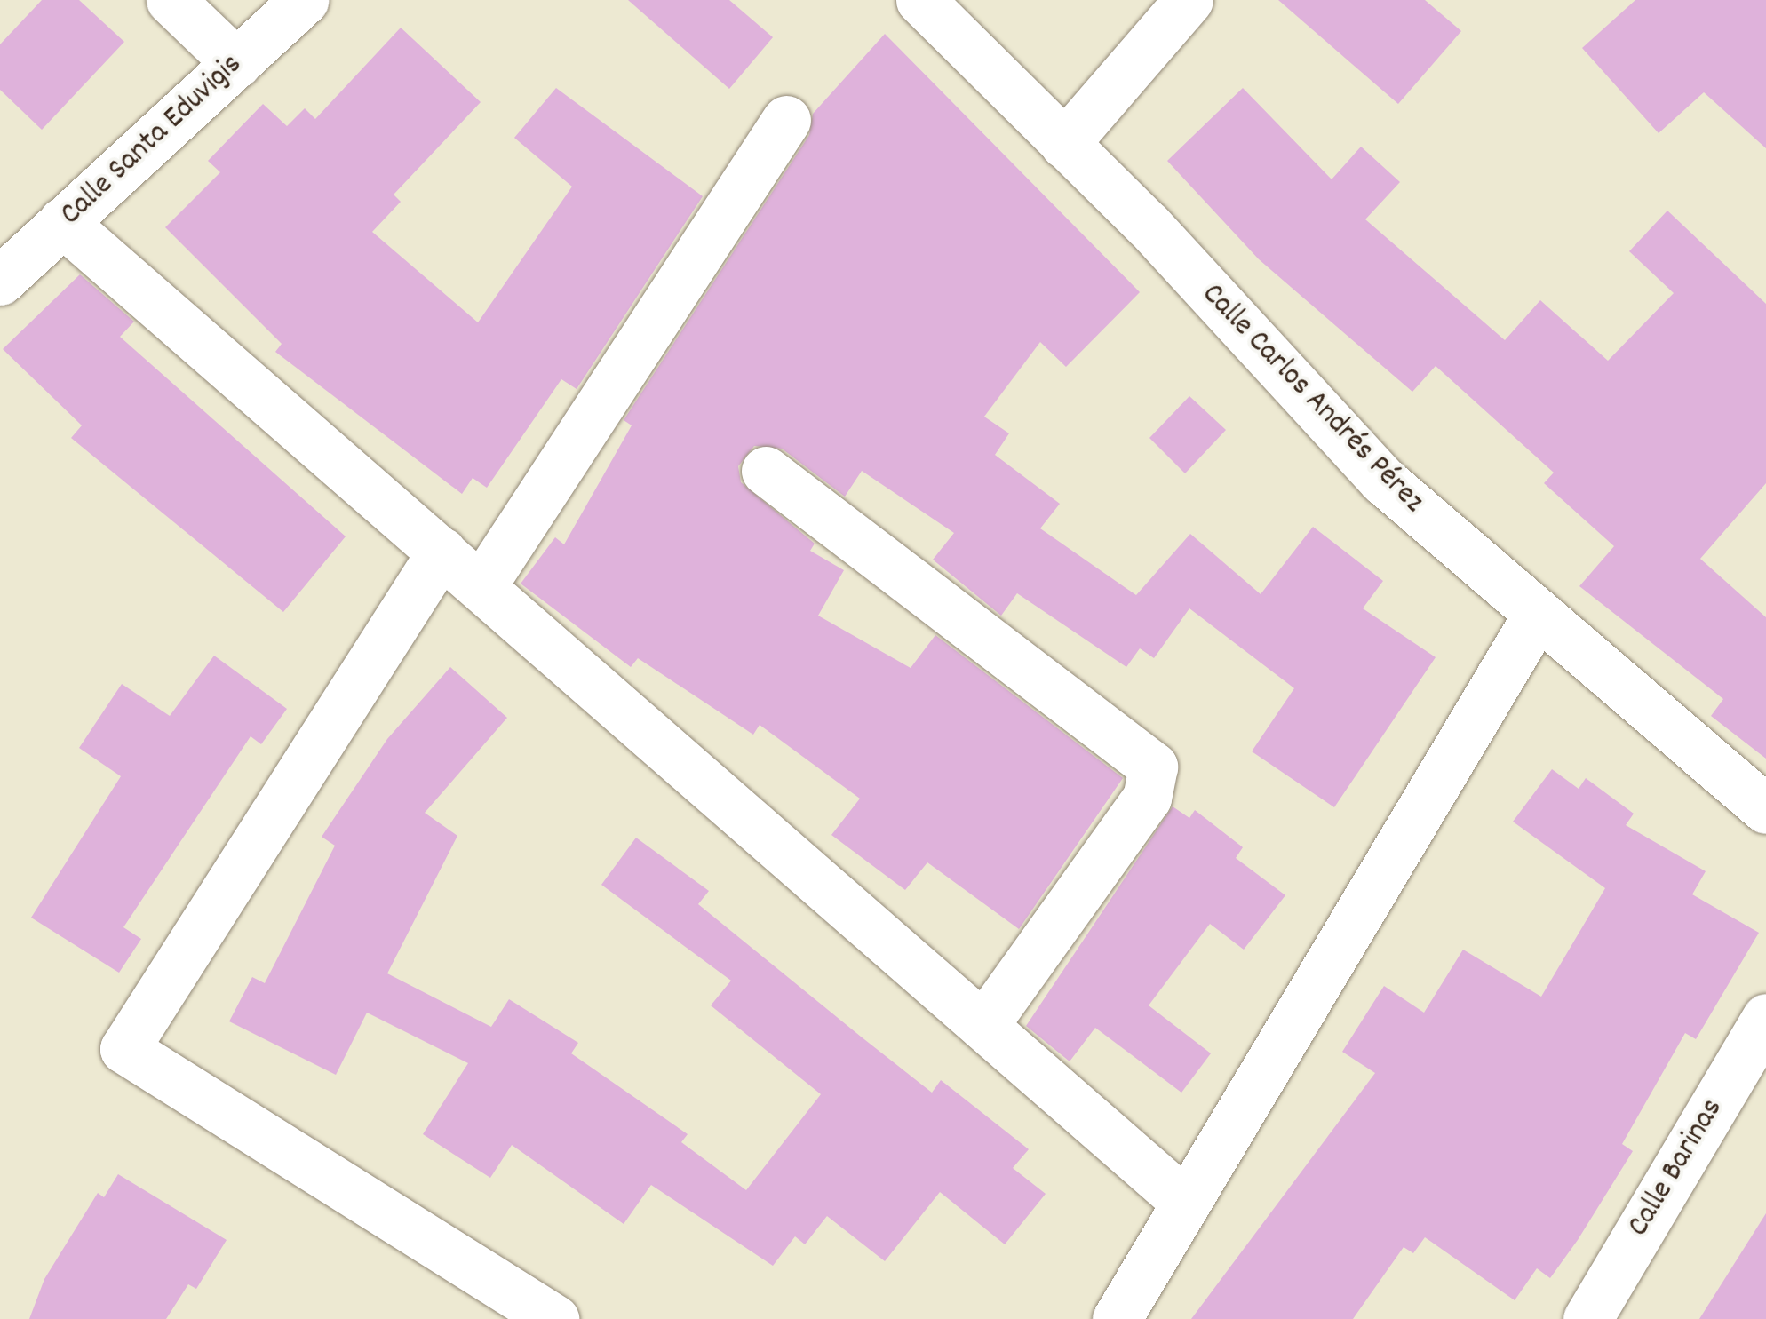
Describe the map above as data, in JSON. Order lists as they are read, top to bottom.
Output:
{
  "streets": {
    "street": ["Calle Santa Eduvigis", "Calle Carlos Andrés Pérez", "Calle Barinas"]
  }
}
